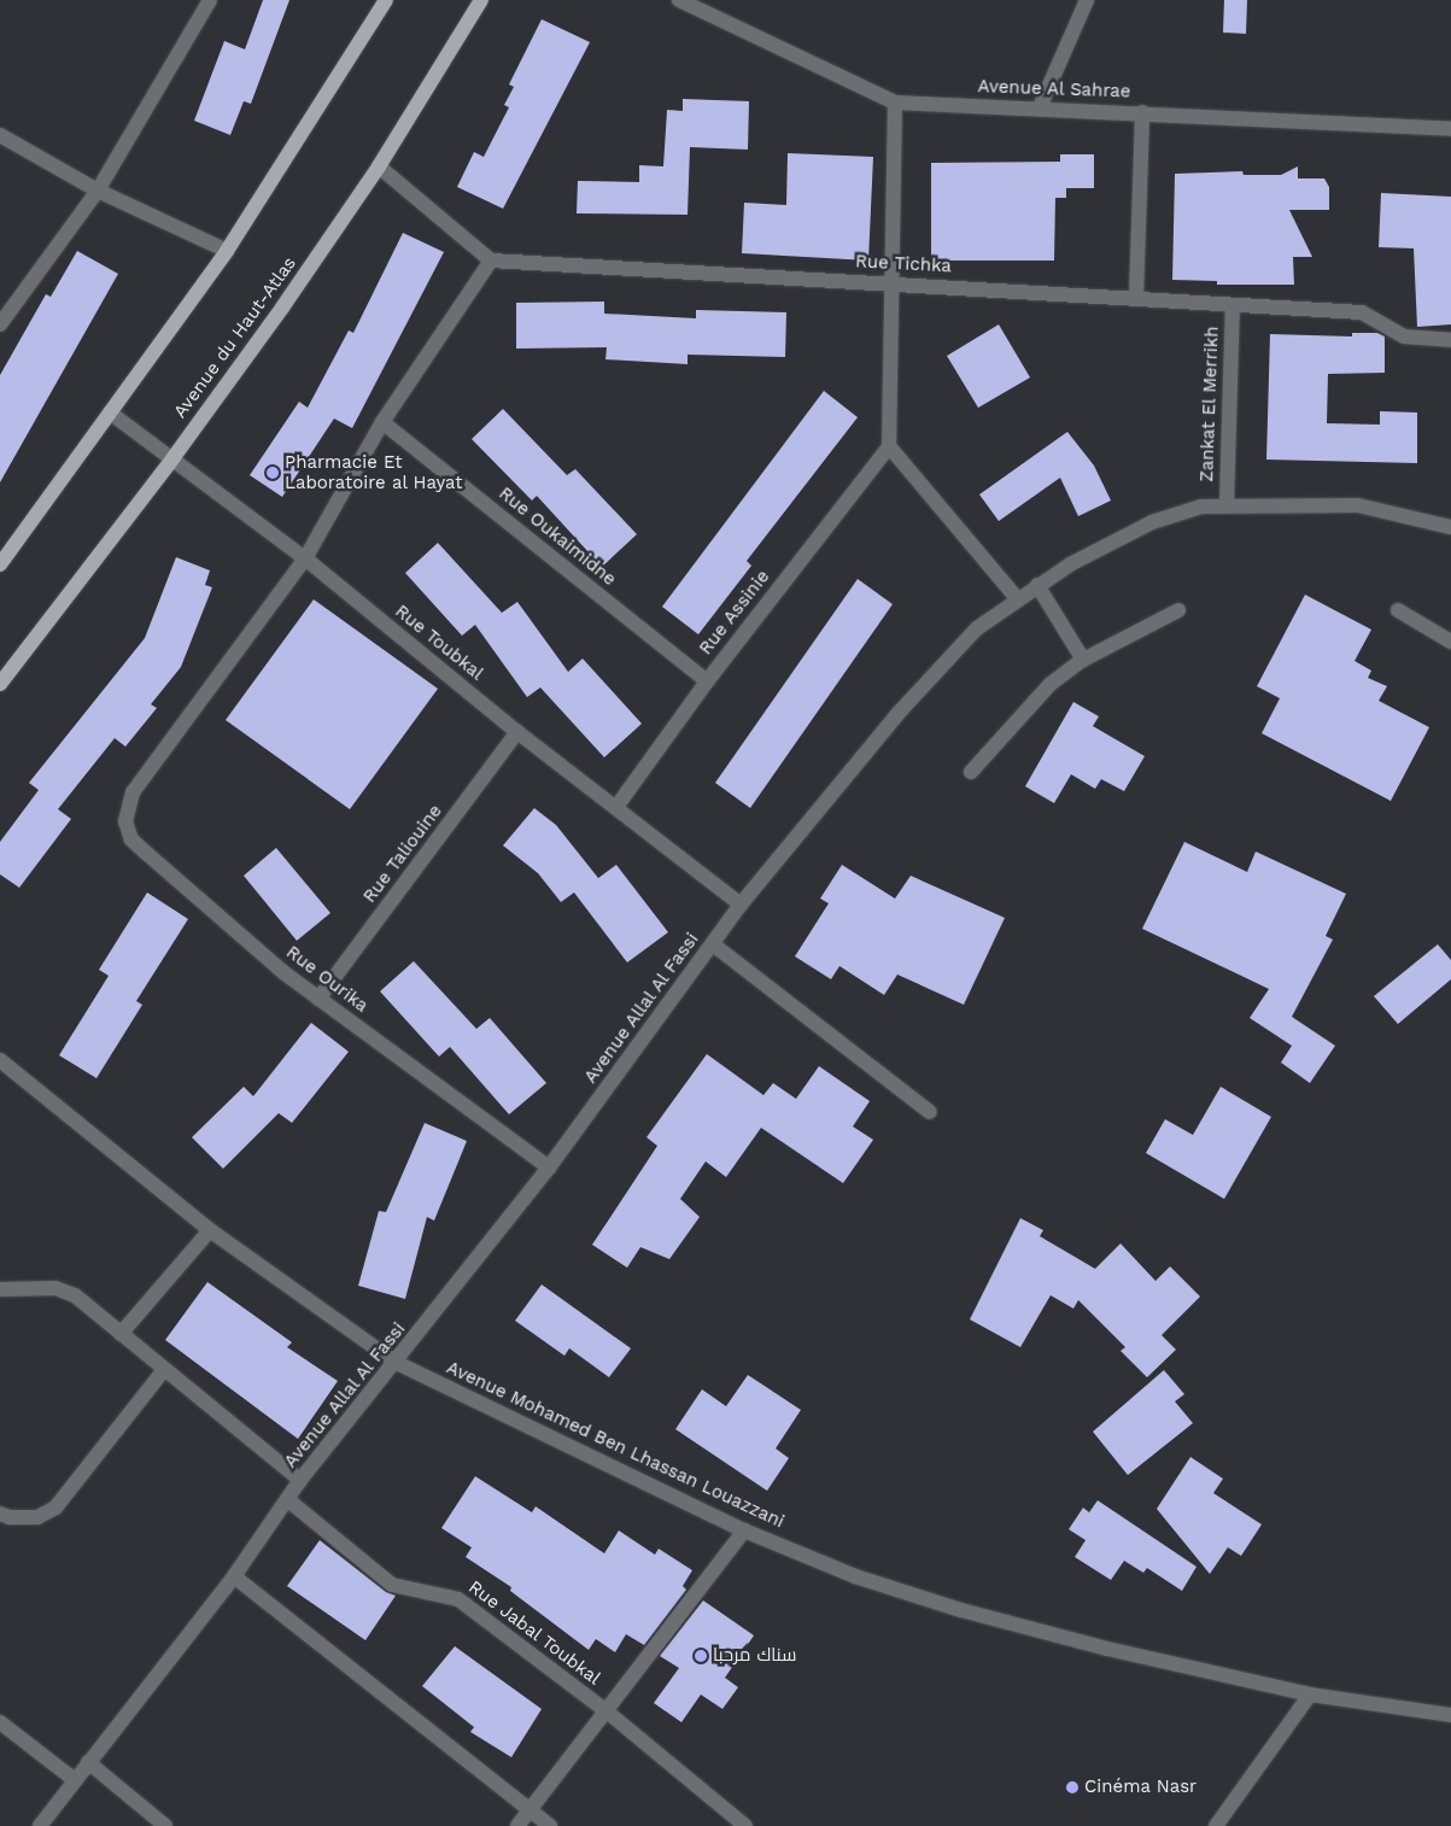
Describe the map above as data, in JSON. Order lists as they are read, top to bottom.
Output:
{
  "streets": {
    "main road": ["Avenue du Haut-Atlas"],
    "street": [
      "Avenue Al Sahrae",
      "Rue Tichka",
      "Zankat El Merrikh",
      "Rue Oukaimidne",
      "Rue Assinie",
      "Rue Toubkal",
      "Rue Taliouine",
      "Rue Ourika",
      "Avenue Allal Al Fassi",
      "Avenue Mohamed Ben Lhassan Louazzani",
      "Rue Jabal Toubkal"
    ]
  },
  "crossings": [
    ["Rue Tichka", "Zankat El Merrikh"],
    ["Avenue du Haut-Atlas", "Rue Toubkal"],
    ["Zankat El Merrikh", "Avenue Allal Al Fassi"],
    ["Rue Oukaimidne", "Rue Assinie"],
    ["Rue Assinie", "Rue Toubkal"],
    ["Rue Toubkal", "Rue Taliouine"],
    ["Rue Toubkal", "Rue Ourika"],
    ["Rue Toubkal", "Avenue Allal Al Fassi"],
    ["Rue Taliouine", "Rue Ourika"],
    ["Rue Ourika", "Avenue Allal Al Fassi"],
    ["Avenue Allal Al Fassi", "Avenue Mohamed Ben Lhassan Louazzani"],
    ["Avenue Allal Al Fassi", "Rue Jabal Toubkal"]
  ],
  "places": ["Pharmacie Et Laboratoire al Hayat", "سناك مرحبا", "Cinéma Nasr"]
}
